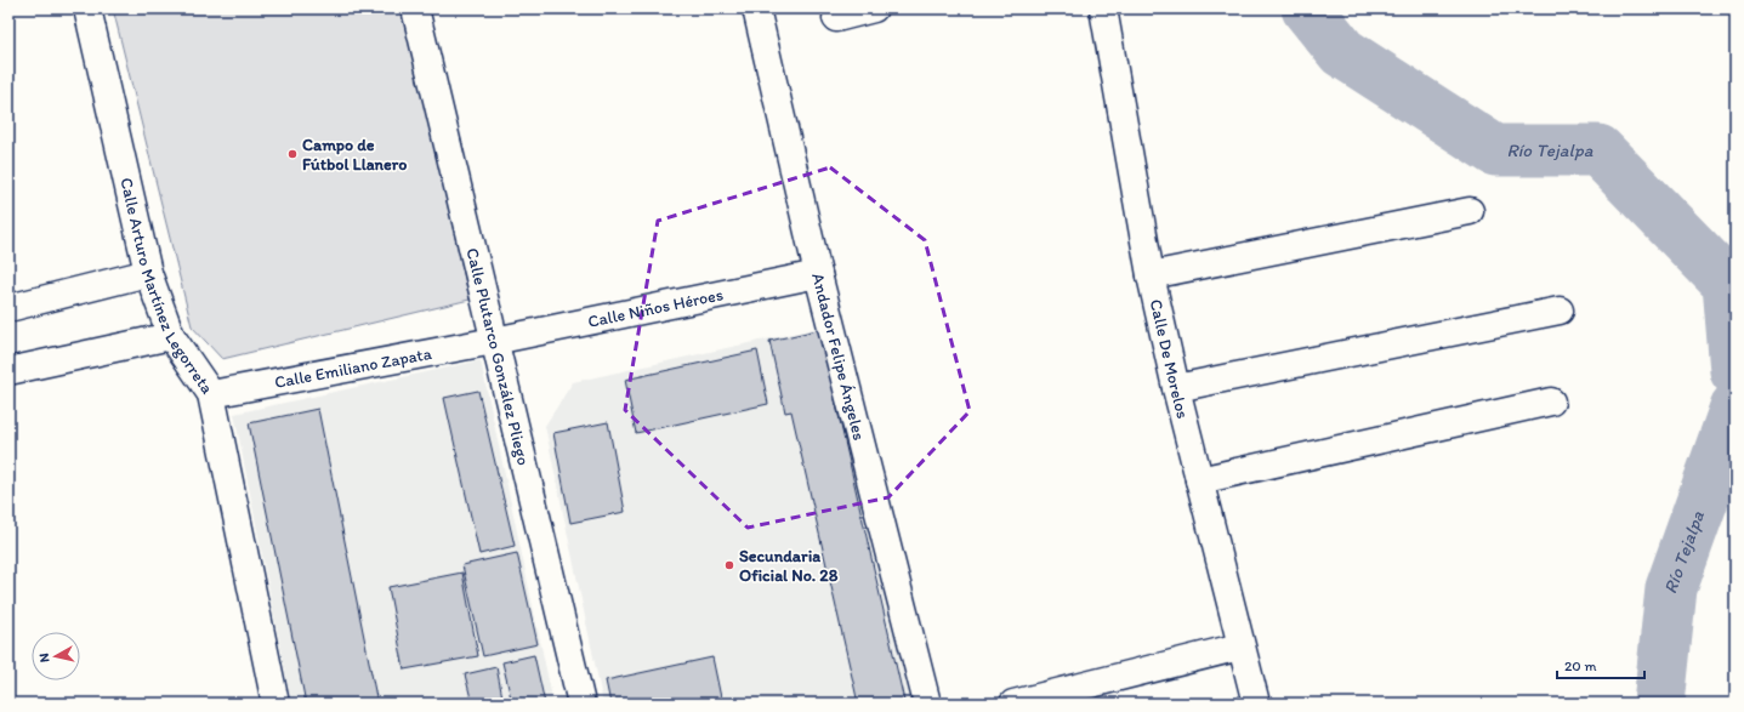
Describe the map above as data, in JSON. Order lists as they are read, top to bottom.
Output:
{
  "streets": {
    "street": [
      "Calle Arturo Martínez Legorreta",
      "Calle Niños Héroes",
      "Calle Plutarco González Pliego",
      "Andador Felipe Ángeles",
      "Calle De Morelos",
      "Calle Emiliano Zapata"
    ]
  },
  "crossings": [
    ["Calle Arturo Martínez Legorreta", "Calle Emiliano Zapata"],
    ["Calle Niños Héroes", "Calle Plutarco González Pliego"],
    ["Calle Niños Héroes", "Andador Felipe Ángeles"],
    ["Calle Niños Héroes", "Calle Emiliano Zapata"],
    ["Calle Plutarco González Pliego", "Calle Emiliano Zapata"]
  ],
  "water": ["Río Tejalpa"],
  "places": ["Campo de Fútbol Llanero", "Secundaria Oficial No. 28"],
  "scale_bar": "20 m",
  "north": "left"
}
